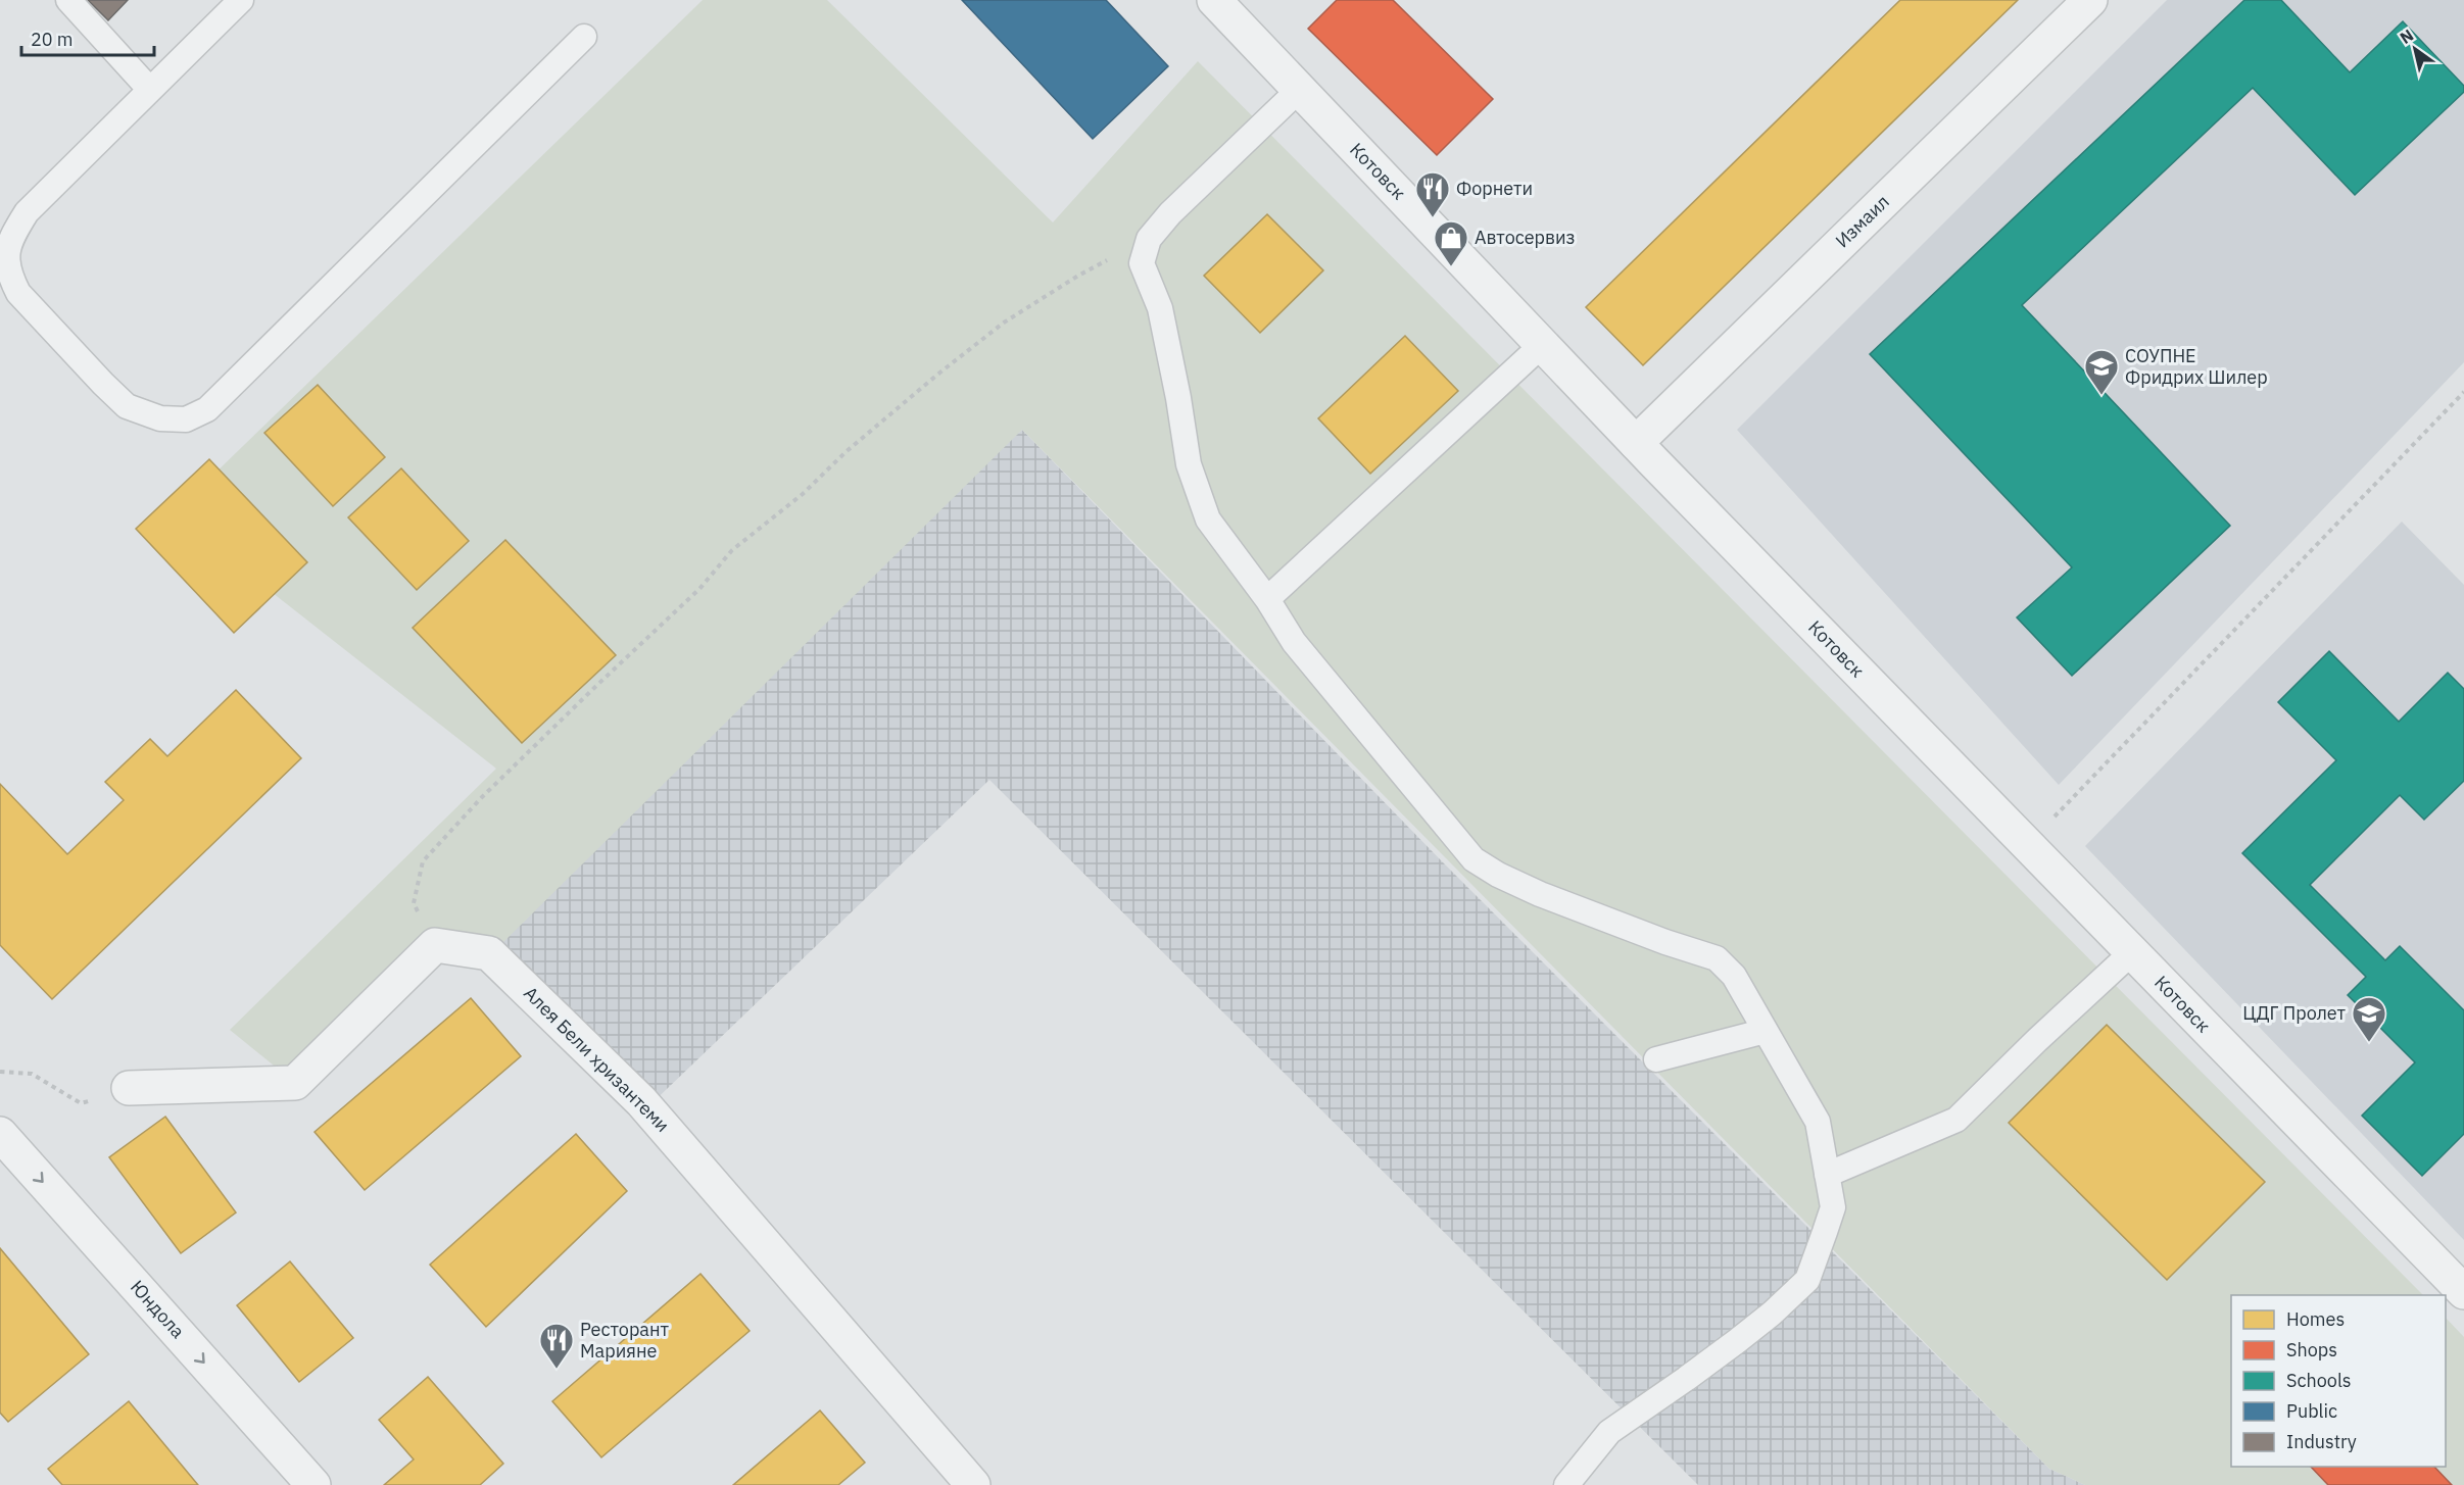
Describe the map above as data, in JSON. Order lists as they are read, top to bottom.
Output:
{
  "streets": {
    "street": [
      "Котовск",
      "Измаил",
      "Алея Бели хризантеми",
      "Юндола"
    ]
  },
  "crossings": [
    ["Котовск", "Измаил"]
  ],
  "one_way": ["Юндола"],
  "places": {
    "restaurant": ["Форнети", "Ресторант Марияне"],
    "shop": ["Автосервиз"],
    "school or university": ["СОУПНЕ Фридрих Шилер", "ЦДГ Пролет"]
  },
  "legend": [
    "Homes",
    "Shops",
    "Schools",
    "Public",
    "Industry"
  ],
  "scale_bar": "20 m",
  "north": "top left"
}
